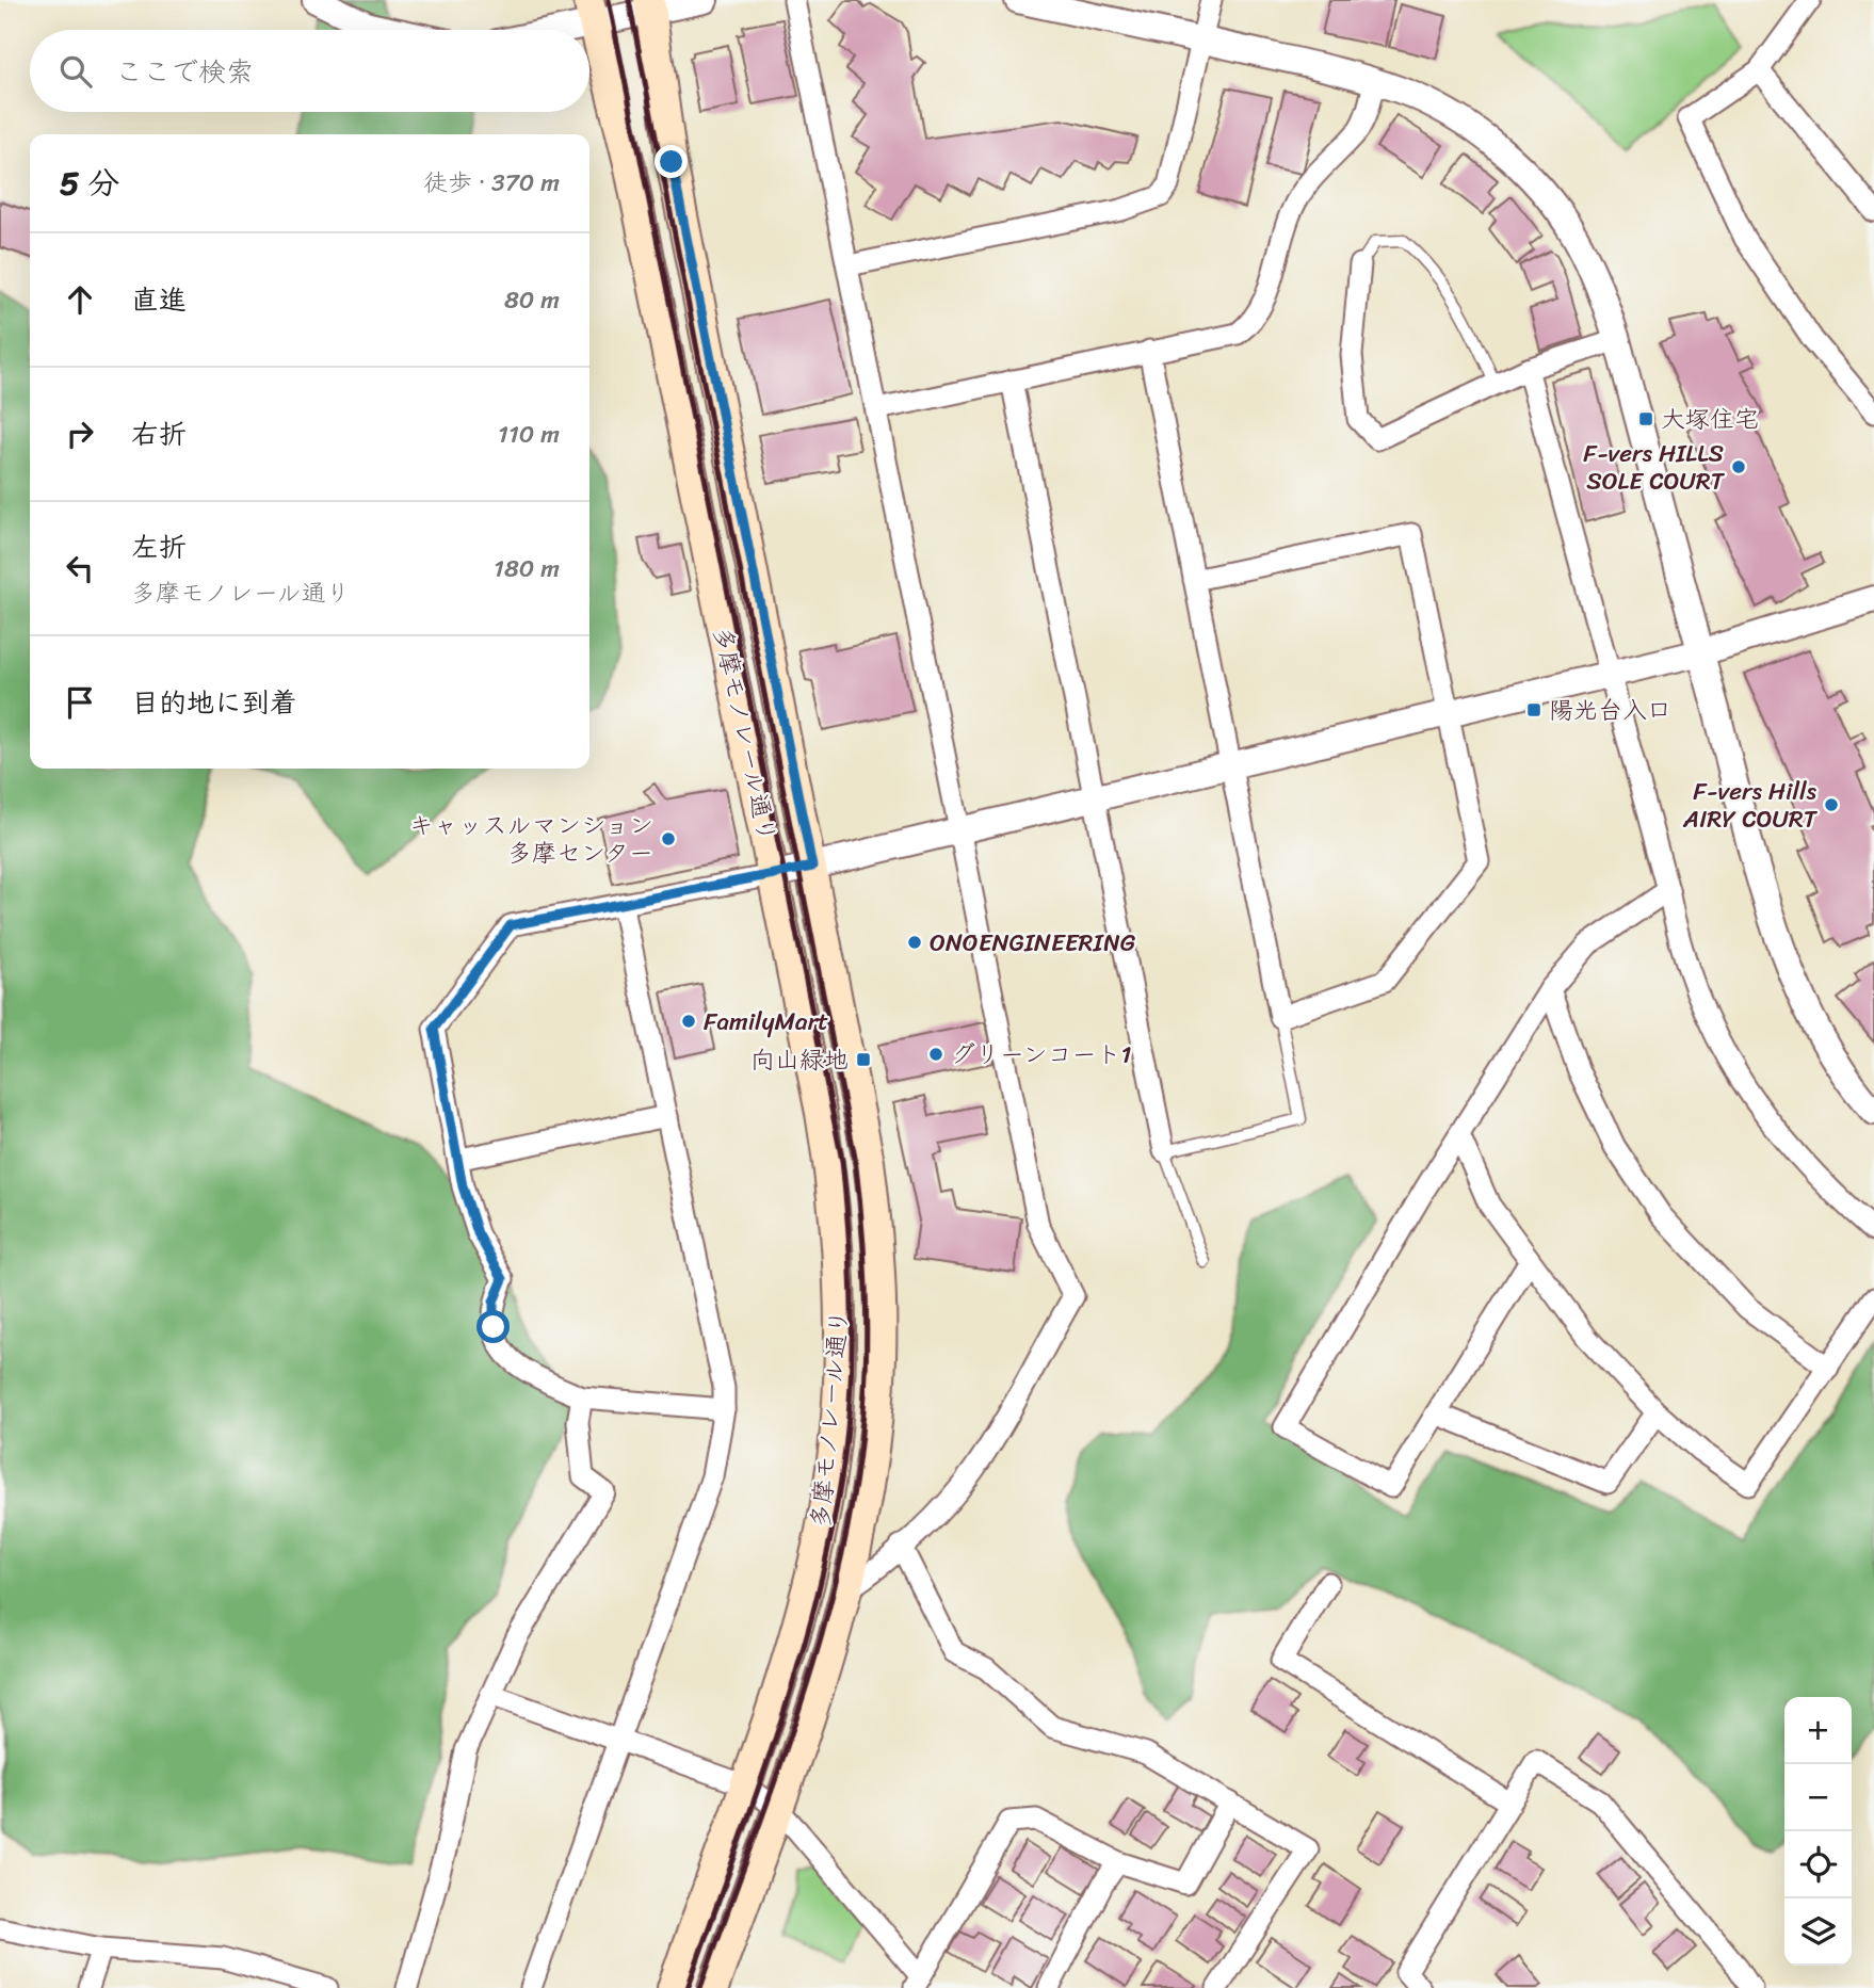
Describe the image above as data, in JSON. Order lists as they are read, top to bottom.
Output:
{
  "streets": {
    "main road": ["多摩モノレール通り"]
  },
  "places": {
    "transit": ["大塚住宅", "陽光台入口", "向山緑地"],
    "other": [
      "F-vers HILLS SOLE COURT",
      "F-vers Hills AIRY COURT",
      "キャッスルマンション 多摩センター",
      "ONOENGINEERING",
      "FamilyMart",
      "グリーンコート1"
    ]
  },
  "page": {
    "search": "ここで検索",
    "heading": ["5 分", "徒歩 · 370 m"],
    "list": [
      ["直進", "80 m"],
      ["右折", "110 m"],
      ["左折", "多摩モノレール通り", "180 m"],
      "目的地に到着"
    ],
    "map_buttons": ["+", "−"]
  }
}
